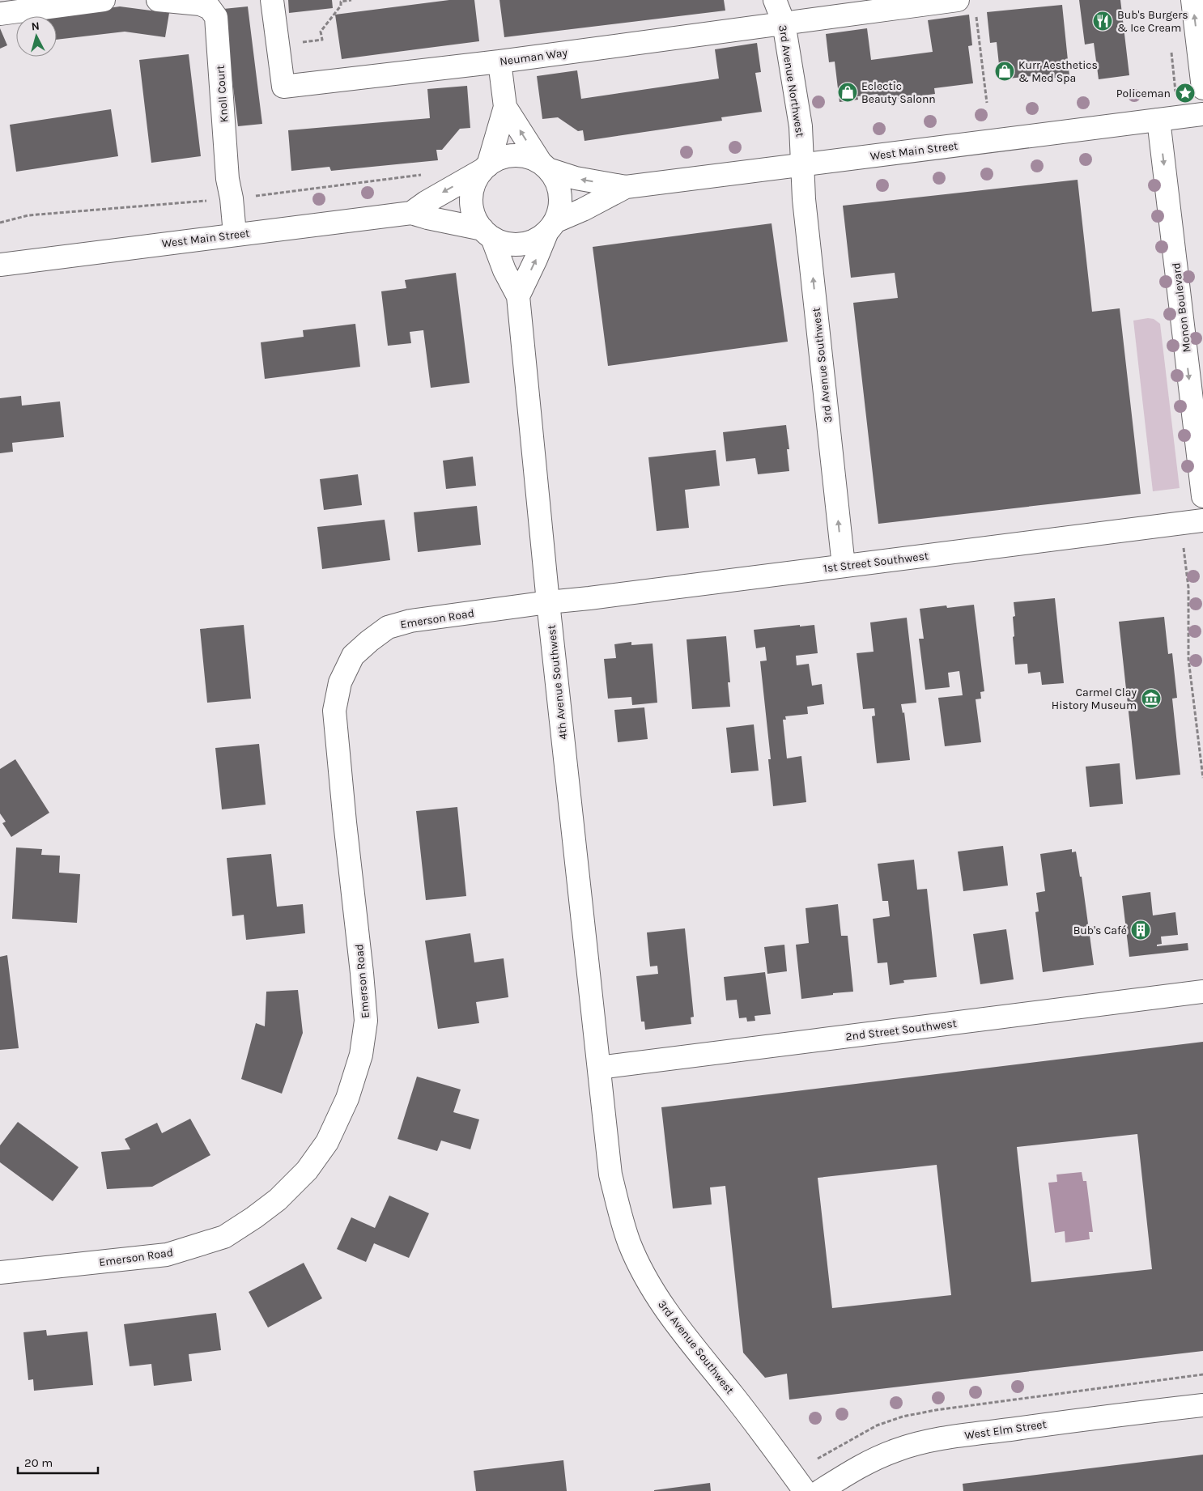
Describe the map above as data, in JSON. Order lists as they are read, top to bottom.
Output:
{
  "streets": {
    "street": [
      "Neuman Way",
      "3rd Avenue Northwest",
      "Knoll Court",
      "West Main Street",
      "Monon Boulevard",
      "3rd Avenue Southwest",
      "1st Street Southwest",
      "Emerson Road",
      "4th Avenue Southwest",
      "2nd Street Southwest",
      "West Elm Street"
    ]
  },
  "crossings": [
    ["Neuman Way", "3rd Avenue Northwest"],
    ["3rd Avenue Northwest", "West Main Street"],
    ["3rd Avenue Northwest", "3rd Avenue Southwest"],
    ["Knoll Court", "West Main Street"],
    ["West Main Street", "Monon Boulevard"],
    ["West Main Street", "3rd Avenue Southwest"],
    ["West Main Street", "4th Avenue Southwest"],
    ["3rd Avenue Southwest", "1st Street Southwest"],
    ["3rd Avenue Southwest", "4th Avenue Southwest"],
    ["3rd Avenue Southwest", "2nd Street Southwest"],
    ["1st Street Southwest", "Emerson Road"],
    ["1st Street Southwest", "4th Avenue Southwest"],
    ["Emerson Road", "4th Avenue Southwest"],
    ["4th Avenue Southwest", "2nd Street Southwest"]
  ],
  "one_way": ["Monon Boulevard", "3rd Avenue Southwest"],
  "places": {
    "restaurant": ["Bub's Burgers & Ice Cream"],
    "shop": ["Kurr Aesthetics & Med Spa", "Eclectic Beauty Salonn"],
    "place": ["Policeman"],
    "museum": ["Carmel Clay History Museum"],
    "building": ["Bub's Café"]
  },
  "scale_bar": "20 m",
  "north": "top"
}
